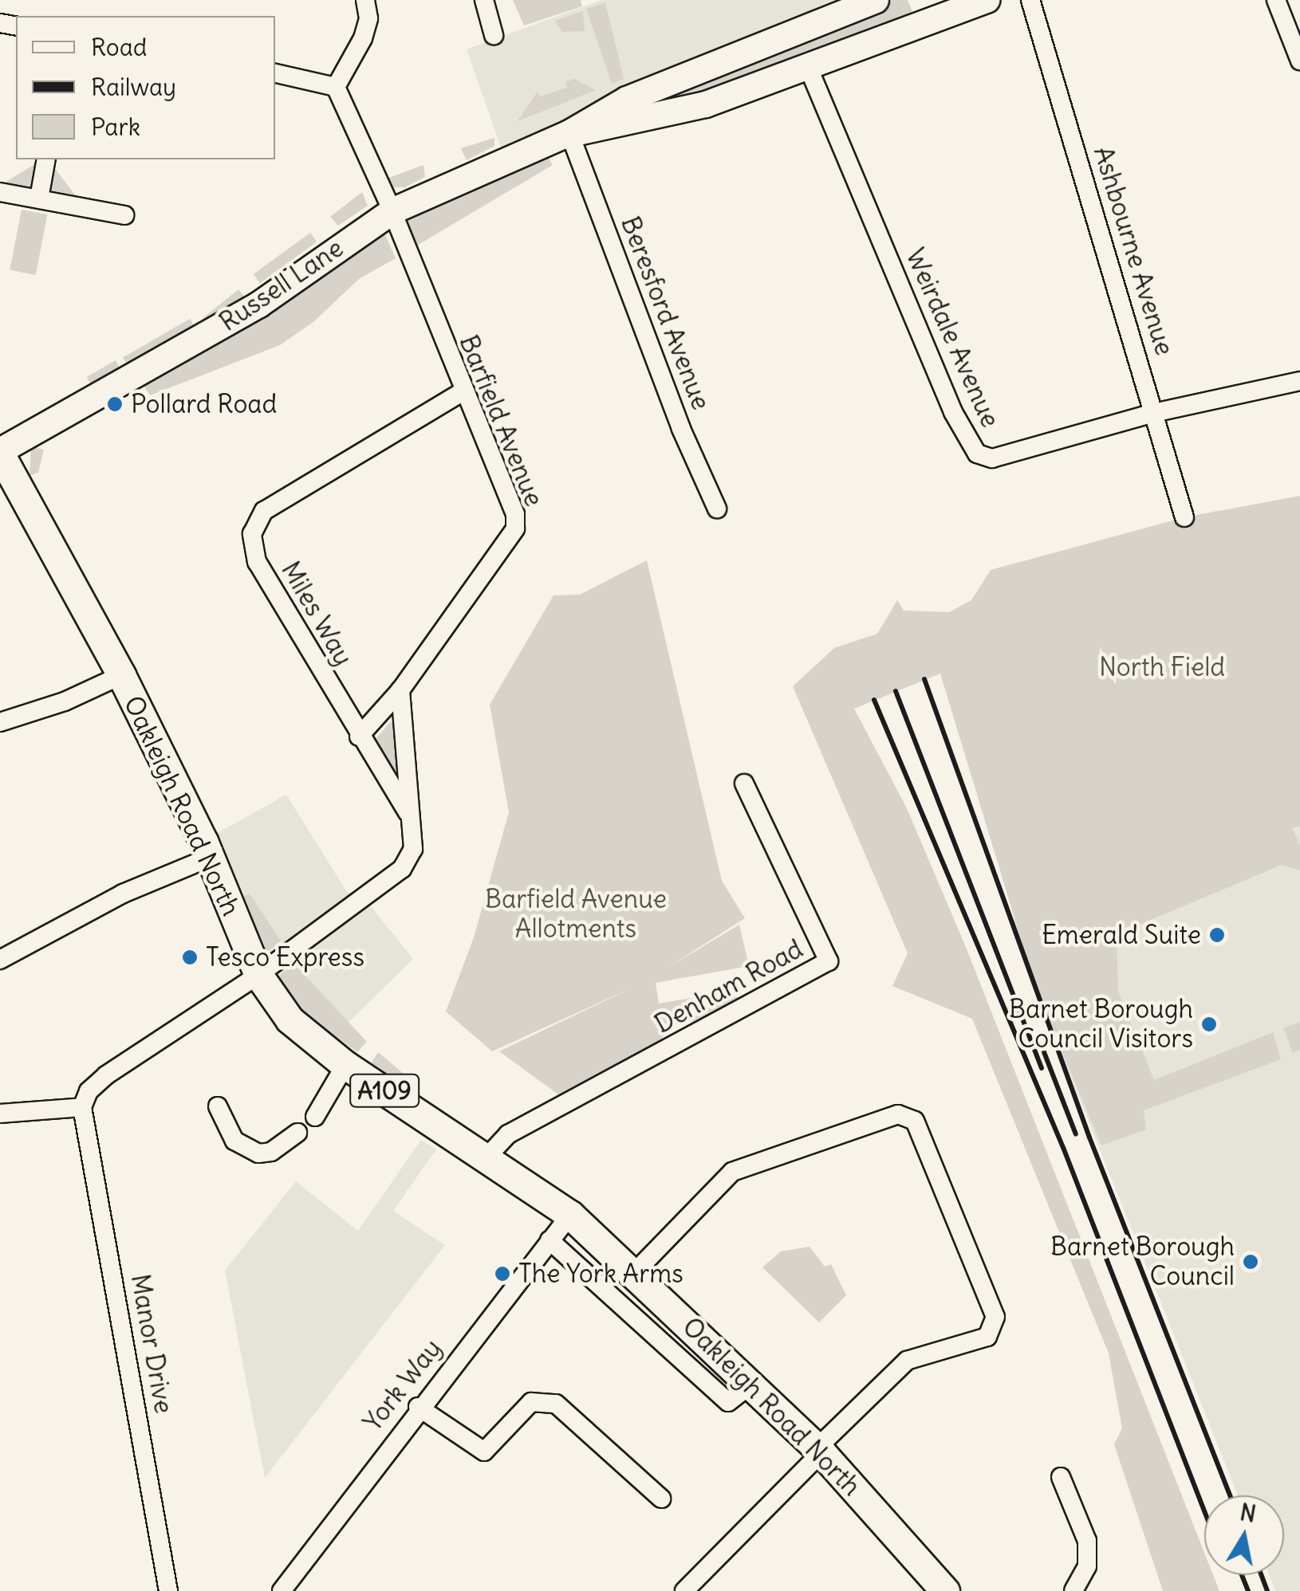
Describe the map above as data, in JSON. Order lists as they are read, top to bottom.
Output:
{
  "streets": {
    "main road": ["Russell Lane", "Oakleigh Road North", "A109"],
    "street": [
      "Ashbourne Avenue",
      "Beresford Avenue",
      "Weirdale Avenue",
      "Barfield Avenue",
      "Miles Way",
      "Denham Road",
      "Manor Drive",
      "York Way"
    ]
  },
  "crossings": [
    ["Ashbourne Avenue", "Weirdale Avenue"],
    ["Russell Lane", "Beresford Avenue"],
    ["Russell Lane", "Weirdale Avenue"],
    ["Russell Lane", "Barfield Avenue"],
    ["Russell Lane", "Oakleigh Road North"],
    ["Barfield Avenue", "Miles Way"],
    ["Oakleigh Road North", "Denham Road"],
    ["Oakleigh Road North", "York Way"]
  ],
  "parks": ["North Field", "Barfield Avenue Allotments"],
  "places": [
    "Pollard Road",
    "Emerald Suite",
    "Tesco Express",
    "Barnet Borough Council Visitors",
    "Barnet Borough Council",
    "The York Arms"
  ],
  "legend": ["Road", "Railway", "Park"],
  "north": "top"
}
